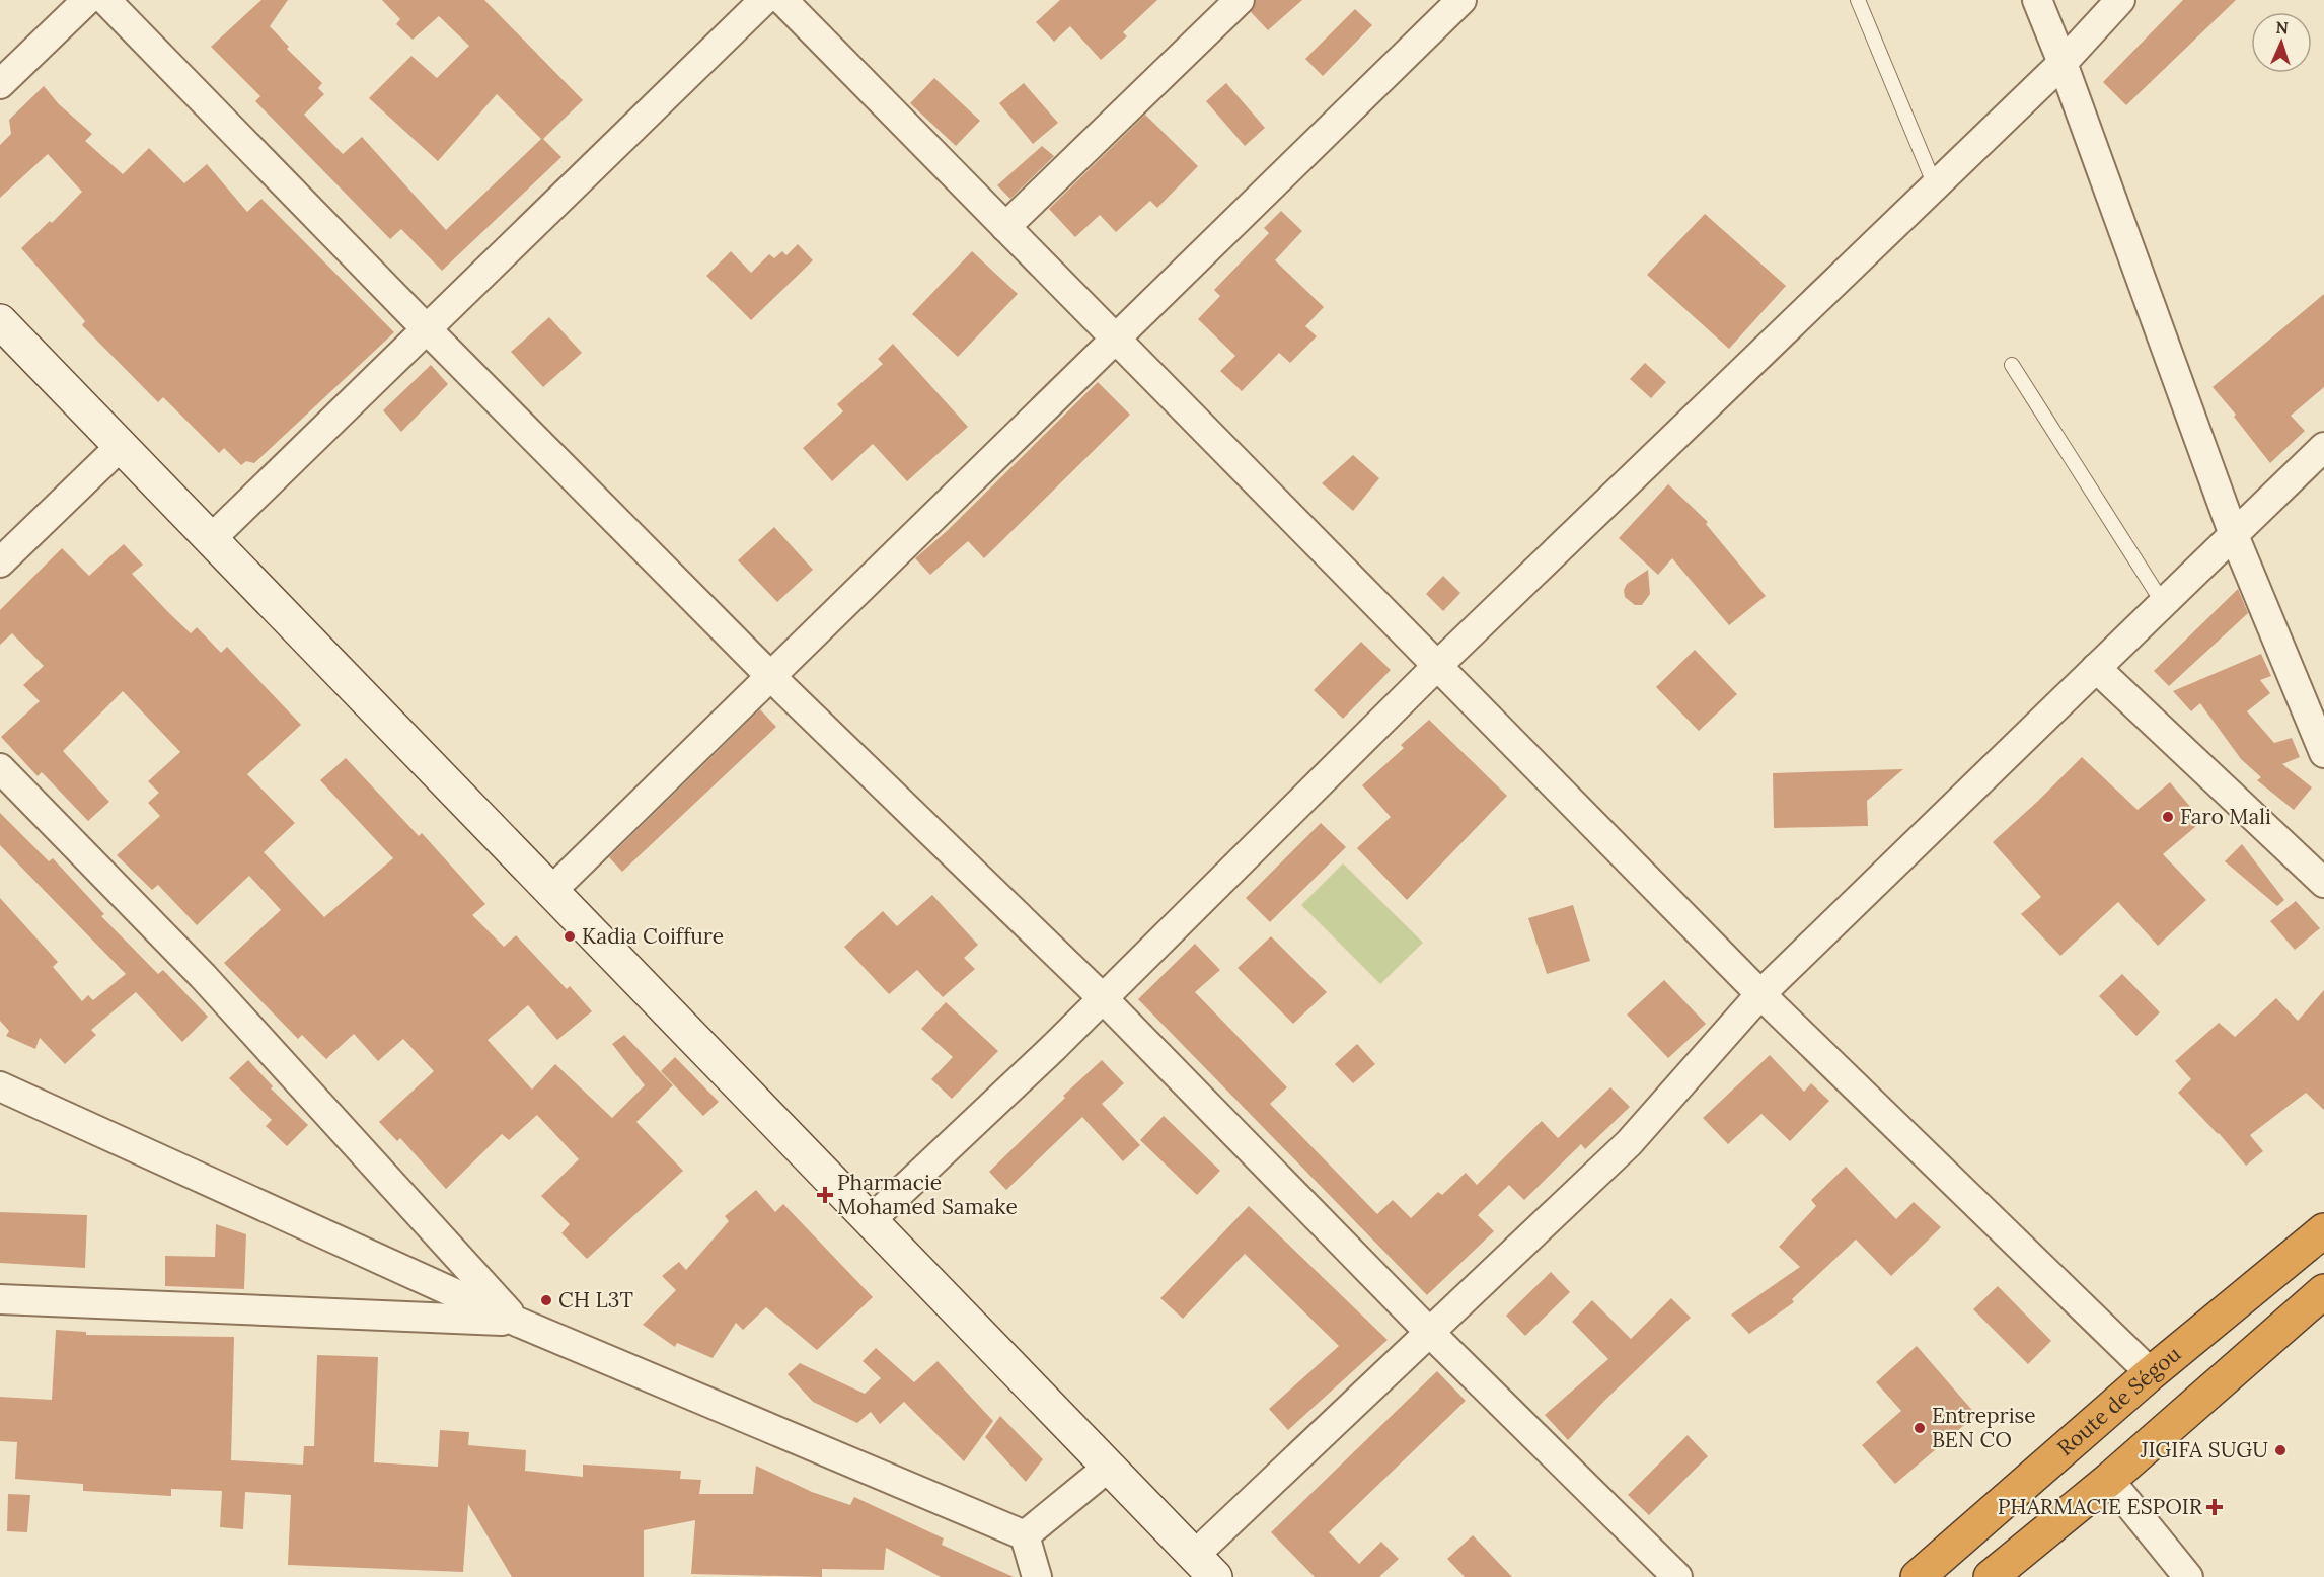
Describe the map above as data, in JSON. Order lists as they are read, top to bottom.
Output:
{
  "streets": {
    "highway": ["Route de Ségou"]
  },
  "places": {
    "other": [
      "Faro Mali",
      "Kadia Coiffure",
      "CH L3T",
      "Entreprise BEN CO",
      "JIGIFA SUGU"
    ],
    "health": ["Pharmacie Mohamed Samake", "PHARMACIE ESPOIR"]
  },
  "north": "top"
}
